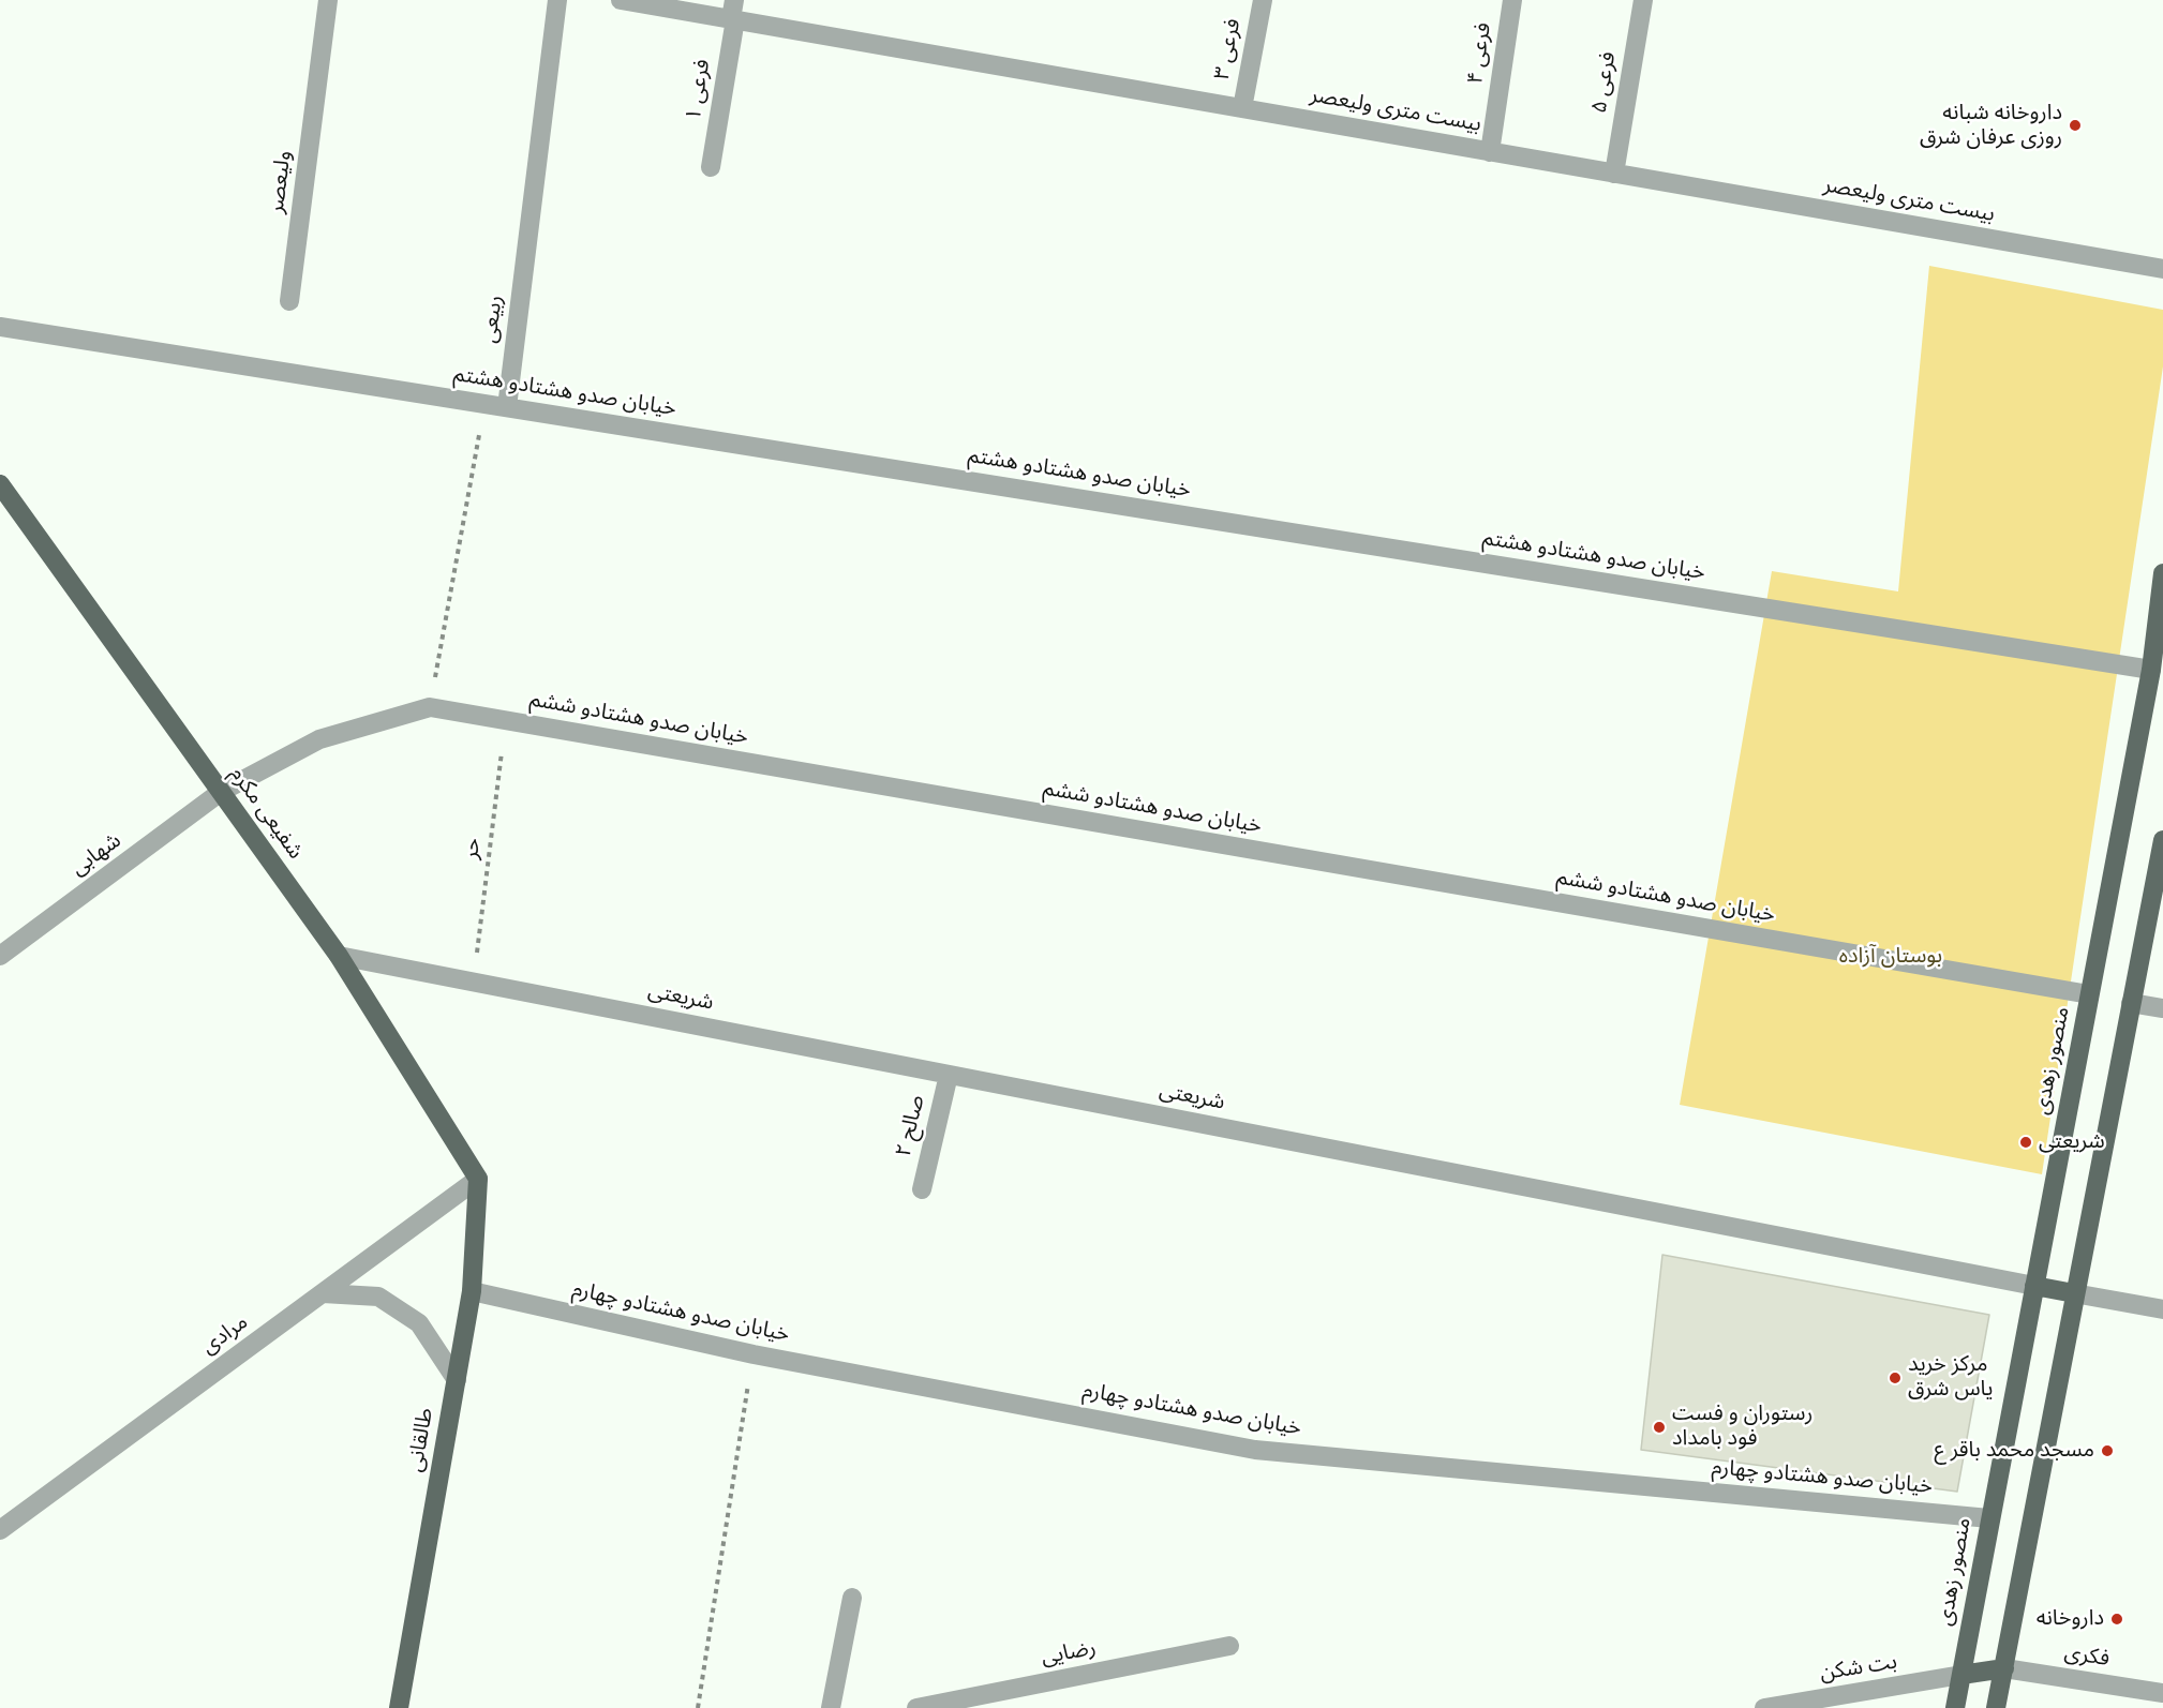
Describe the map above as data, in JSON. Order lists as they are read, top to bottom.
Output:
{
  "streets": {
    "main road": ["شفیعی مکرم", "منصور زهدی", "طالقانی"],
    "street": [
      "فرعی ۳",
      "فرعی ۴",
      "فرعی ۵",
      "فرعی ۱",
      "بیست متری ولیعصر",
      "ولیعصر",
      "ربیعی",
      "خیابان صدو هشتادو هشتم",
      "خیابان صدو هشتادو ششم",
      "شهابی",
      "شریعتی",
      "صالح ۲",
      "خیابان صدو هشتادو چهارم",
      "مرادی",
      "رضایی",
      "فکری",
      "بت شکن"
    ],
    "path": ["حر"]
  },
  "crossings": [
    ["فرعی ۳", "بیست متری ولیعصر"],
    ["فرعی ۴", "بیست متری ولیعصر"],
    ["فرعی ۵", "بیست متری ولیعصر"],
    ["فرعی ۱", "بیست متری ولیعصر"],
    ["ربیعی", "خیابان صدو هشتادو هشتم"],
    ["خیابان صدو هشتادو هشتم", "منصور زهدی"],
    ["خیابان صدو هشتادو ششم", "شفیعی مکرم"],
    ["خیابان صدو هشتادو ششم", "حر"],
    ["خیابان صدو هشتادو ششم", "شهابی"],
    ["خیابان صدو هشتادو ششم", "منصور زهدی"],
    ["شفیعی مکرم", "شهابی"],
    ["شفیعی مکرم", "شریعتی"],
    ["شفیعی مکرم", "مرادی"],
    ["شفیعی مکرم", "طالقانی"],
    ["حر", "شریعتی"],
    ["شریعتی", "منصور زهدی"],
    ["شریعتی", "صالح ۲"],
    ["منصور زهدی", "خیابان صدو هشتادو چهارم"],
    ["منصور زهدی", "بت شکن"],
    ["خیابان صدو هشتادو چهارم", "طالقانی"],
    ["مرادی", "طالقانی"]
  ],
  "parks": ["بوستان آزاده"],
  "places": [
    "داروخانه شبانه روزی عرفان شرق",
    "شریعتی",
    "مرکز خرید یاس شرق",
    "رستوران و فست فود بامداد",
    "مسجد محمد باقر ع",
    "داروخانه"
  ]
}
